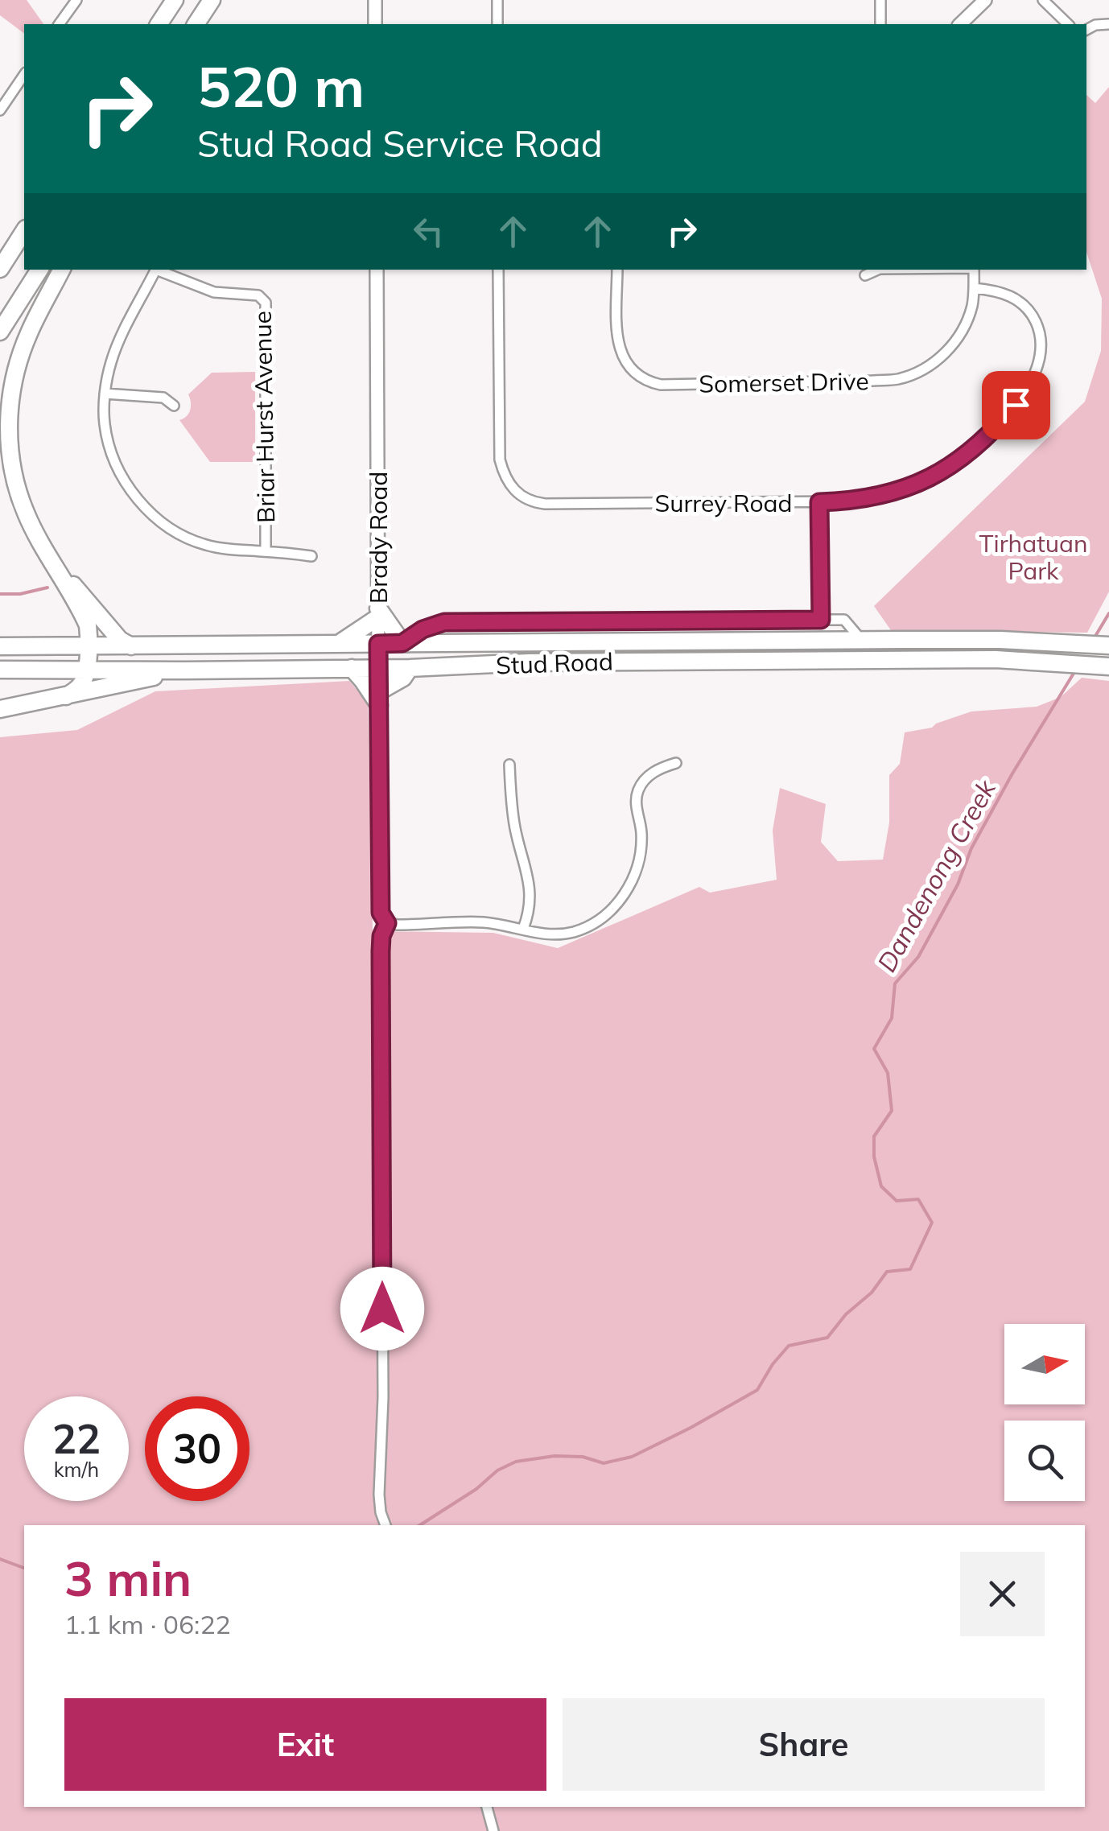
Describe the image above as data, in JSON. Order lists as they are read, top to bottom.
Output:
{
  "streets": {
    "highway": ["Stud Road"],
    "main road": ["Brady Road"],
    "street": ["Somerset Drive", "Briar Hurst Avenue", "Surrey Road"]
  },
  "crossings": [
    ["Somerset Drive", "Surrey Road"],
    ["Brady Road", "Stud Road"]
  ],
  "water": ["Dandenong Creek"],
  "parks": ["Tirhatuan Park"],
  "north": "right",
  "page": {
    "turn": ["520 m", "Stud Road Service Road"],
    "speed": "22 km/h",
    "limit": "30",
    "heading": ["3 min", "1.1 km · 06:22"],
    "buttons": ["Exit", "Share"]
  }
}
